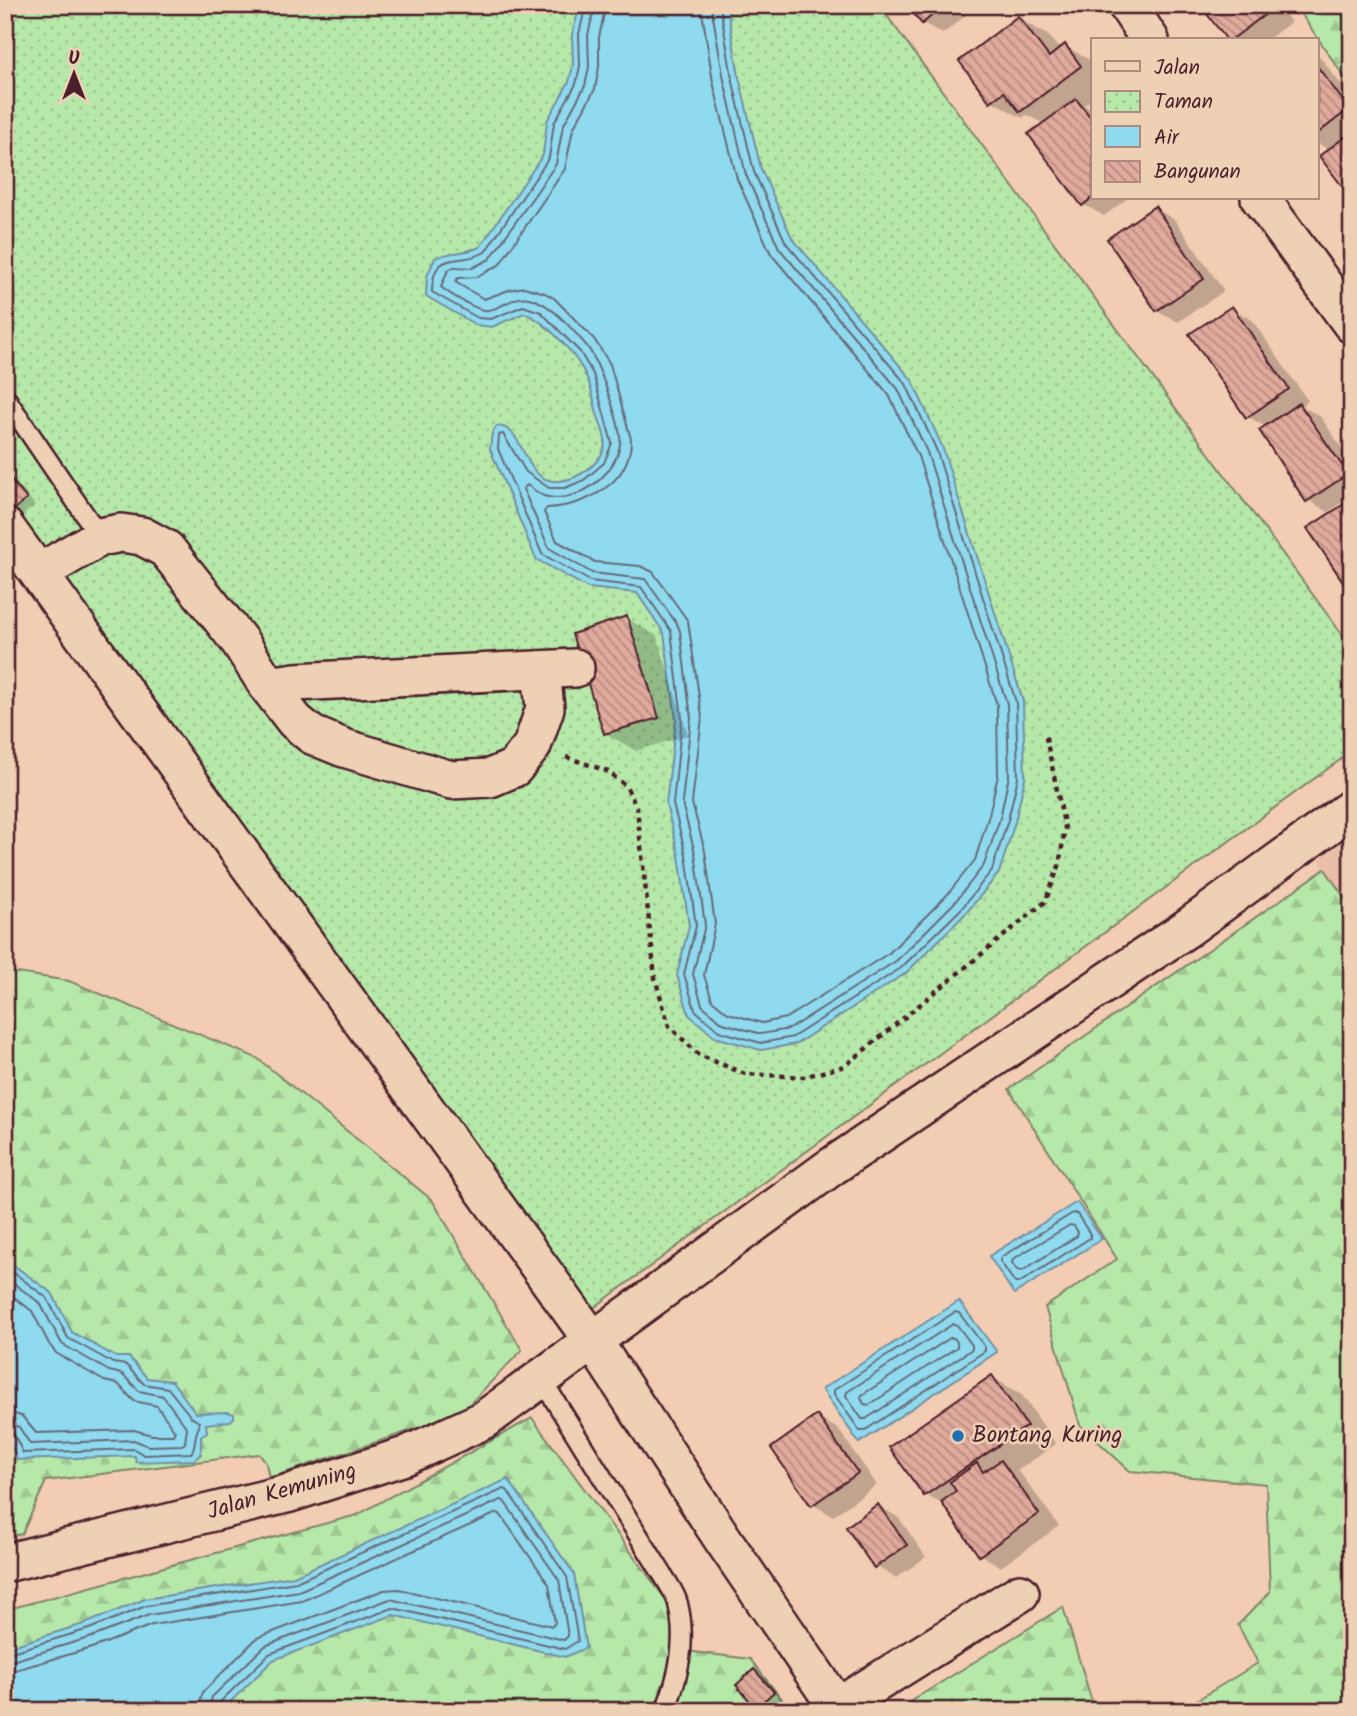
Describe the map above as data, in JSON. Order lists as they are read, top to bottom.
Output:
{
  "streets": {
    "street": ["Jalan Kemuning"]
  },
  "places": ["Bontang Kuring"],
  "legend": [
    "Jalan",
    "Taman",
    "Air",
    "Bangunan"
  ],
  "north": "top"
}
